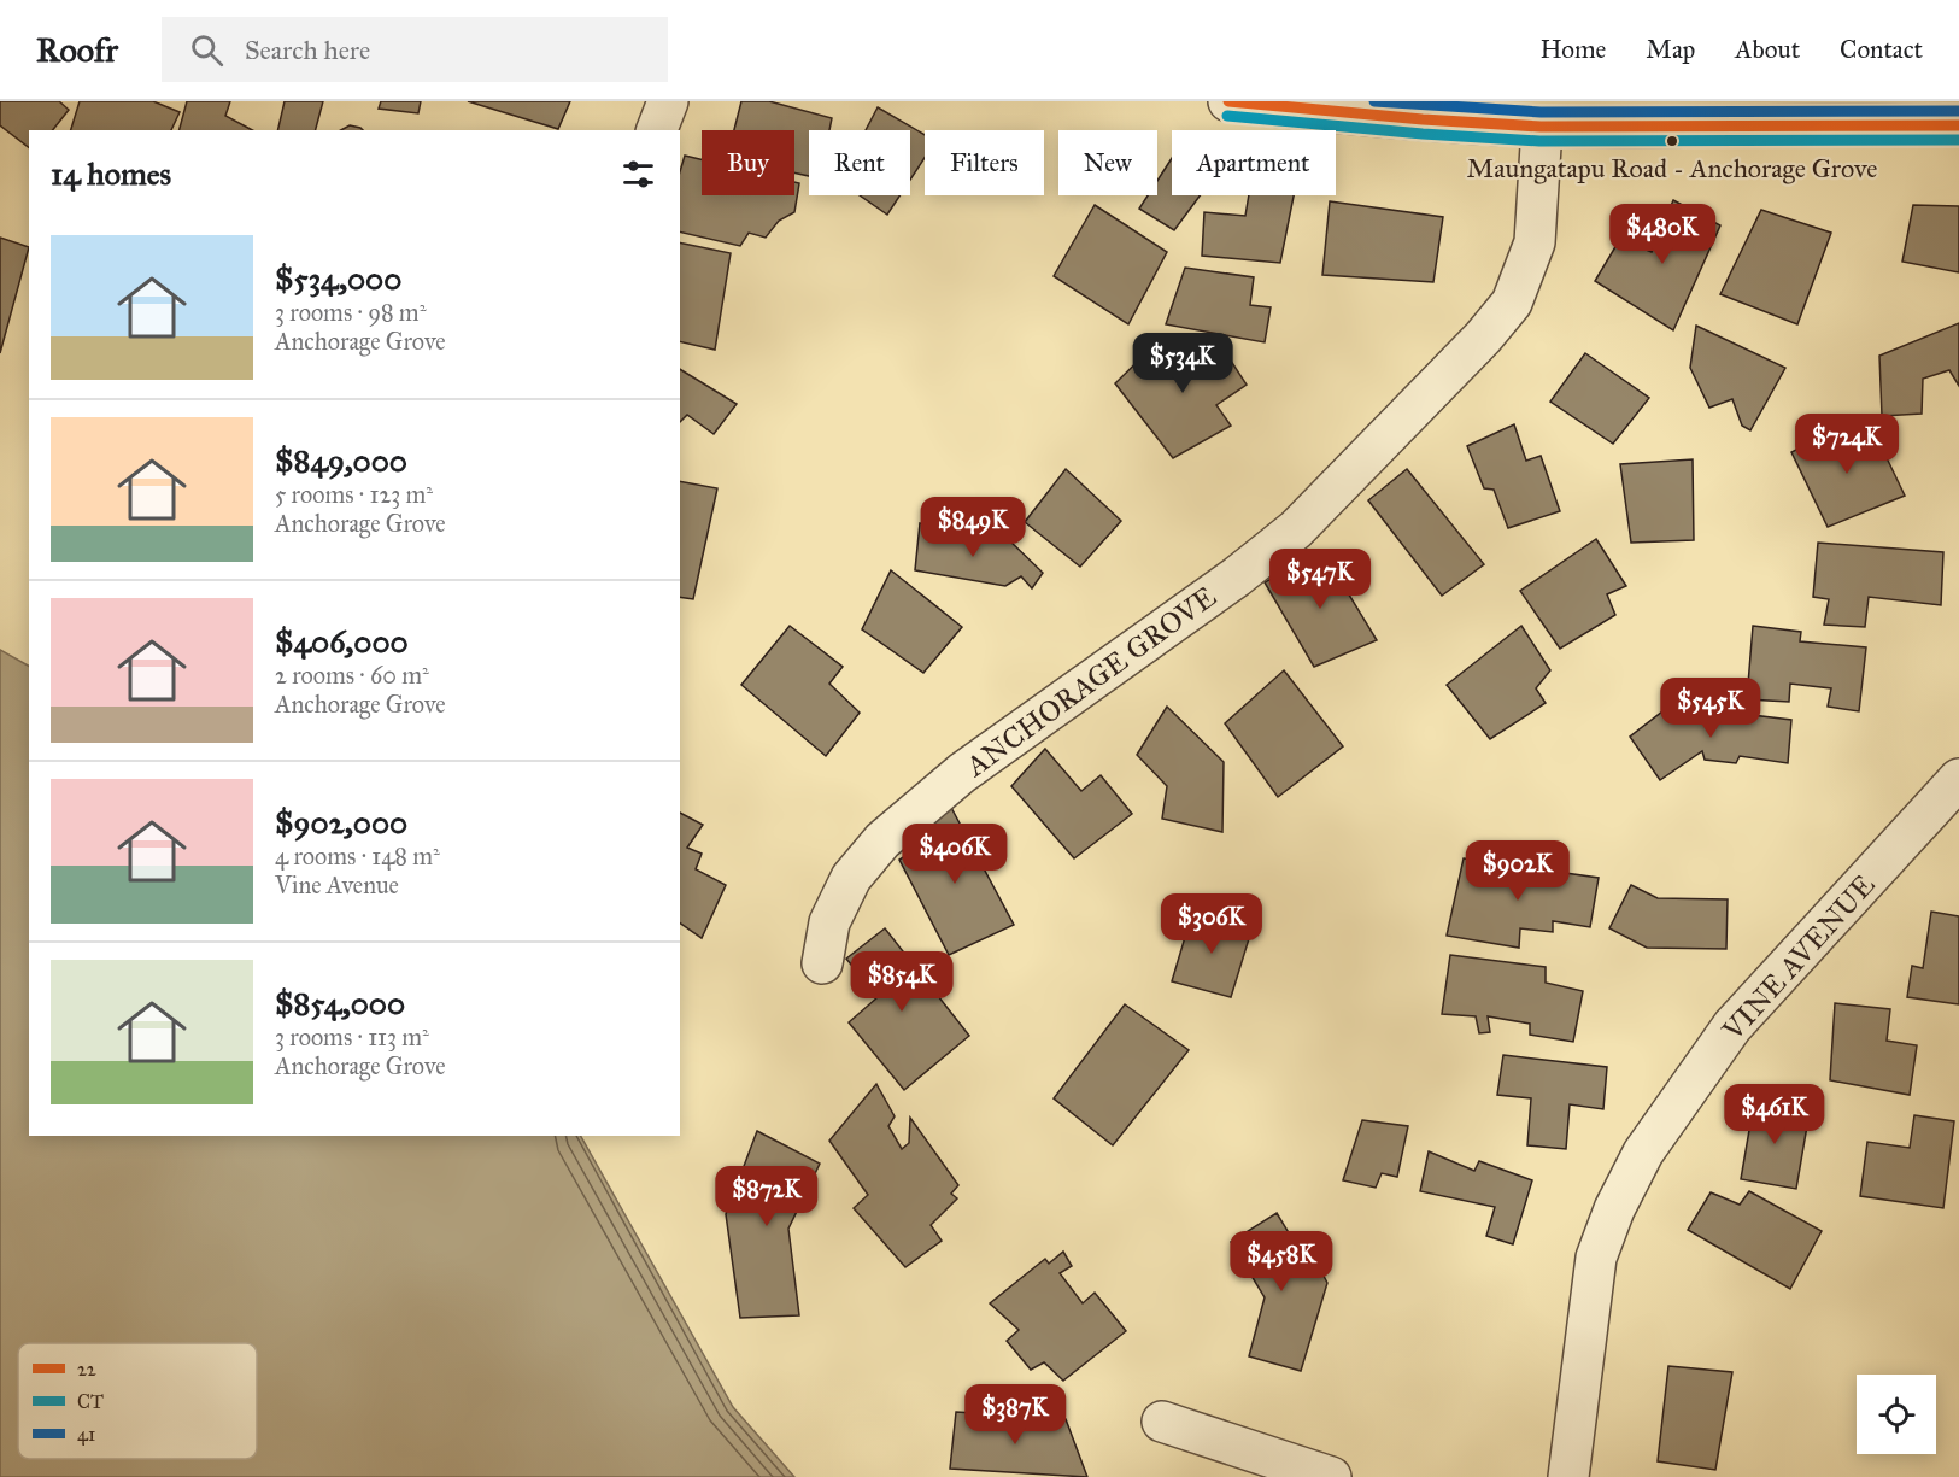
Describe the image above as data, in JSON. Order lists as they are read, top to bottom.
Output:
{
  "streets": {
    "street": ["ANCHORAGE GROVE", "VINE AVENUE"]
  },
  "places": ["Maungatapu Road - Anchorage Grove"],
  "lines": ["transit line 22", "transit line 41", "transit line CT"],
  "legend": ["22", "CT", "41"],
  "page": {
    "header": "Roofr",
    "search": "Search here",
    "nav": [
      "Home",
      "Map",
      "About",
      "Contact"
    ],
    "chip": [
      "Buy",
      "Rent",
      "Filters",
      "New",
      "Apartment"
    ],
    "heading": "14 homes",
    "price": [
      "$480K",
      "$534K",
      "$724K",
      "$849K",
      "$547K",
      "$545K",
      "$406K",
      "$902K",
      "$306K",
      "$854K",
      "$461K",
      "$872K",
      "$458K",
      "$387K"
    ],
    "list": [
      {
        "name": "$534,000",
        "note": "3 rooms · 98 m² · Anchorage Grove"
      },
      {
        "name": "$849,000",
        "note": "5 rooms · 123 m² · Anchorage Grove"
      },
      {
        "name": "$406,000",
        "note": "2 rooms · 60 m² · Anchorage Grove"
      },
      {
        "name": "$902,000",
        "note": "4 rooms · 148 m² · Vine Avenue"
      },
      {
        "name": "$854,000",
        "note": "3 rooms · 113 m² · Anchorage Grove"
      }
    ]
  }
}
